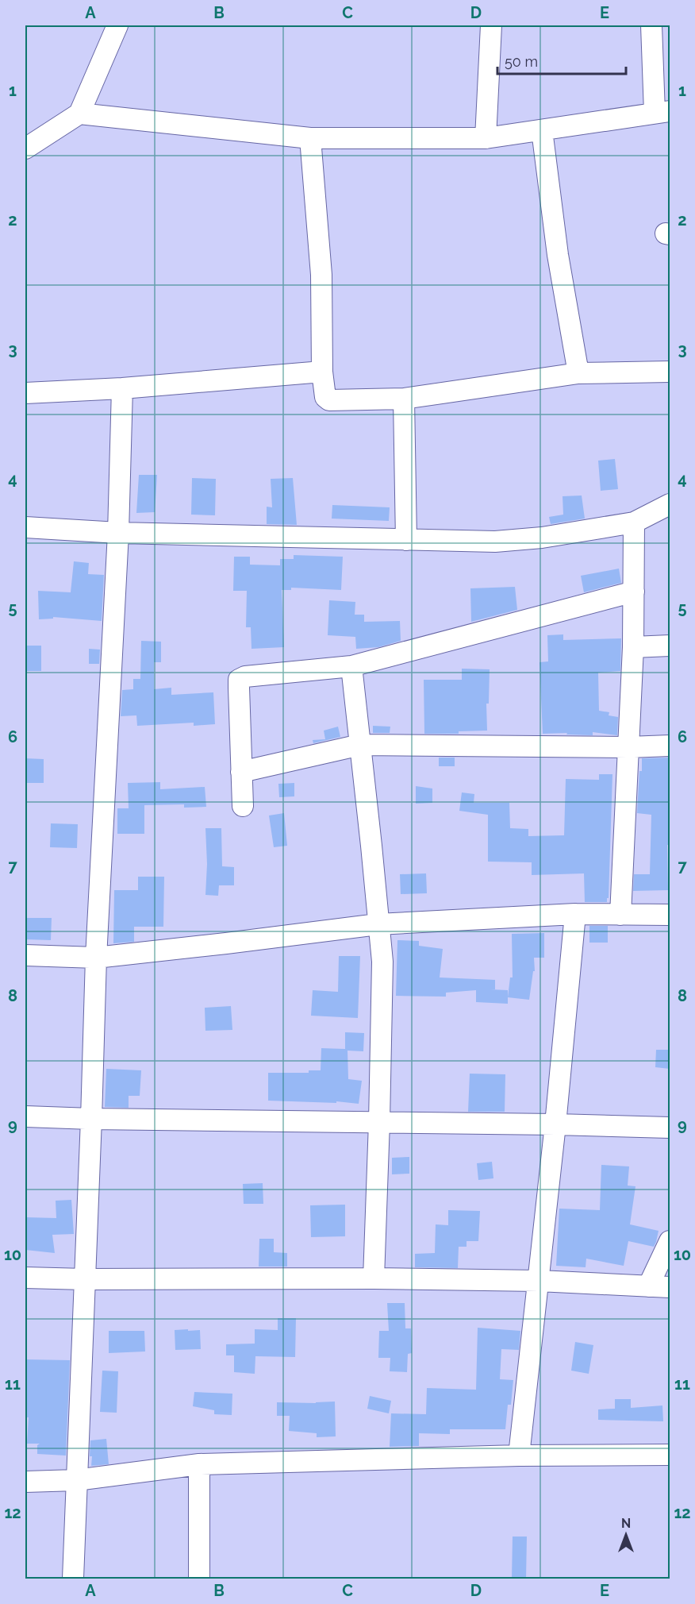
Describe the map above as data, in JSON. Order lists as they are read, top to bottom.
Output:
{
  "scale_bar": "50 m",
  "north": "top",
  "grid": {
    "columns": [
      "A",
      "B",
      "C",
      "D",
      "E"
    ],
    "rows": [
      "1",
      "2",
      "3",
      "4",
      "5",
      "6",
      "7",
      "8",
      "9",
      "10",
      "11",
      "12"
    ]
  }
}
